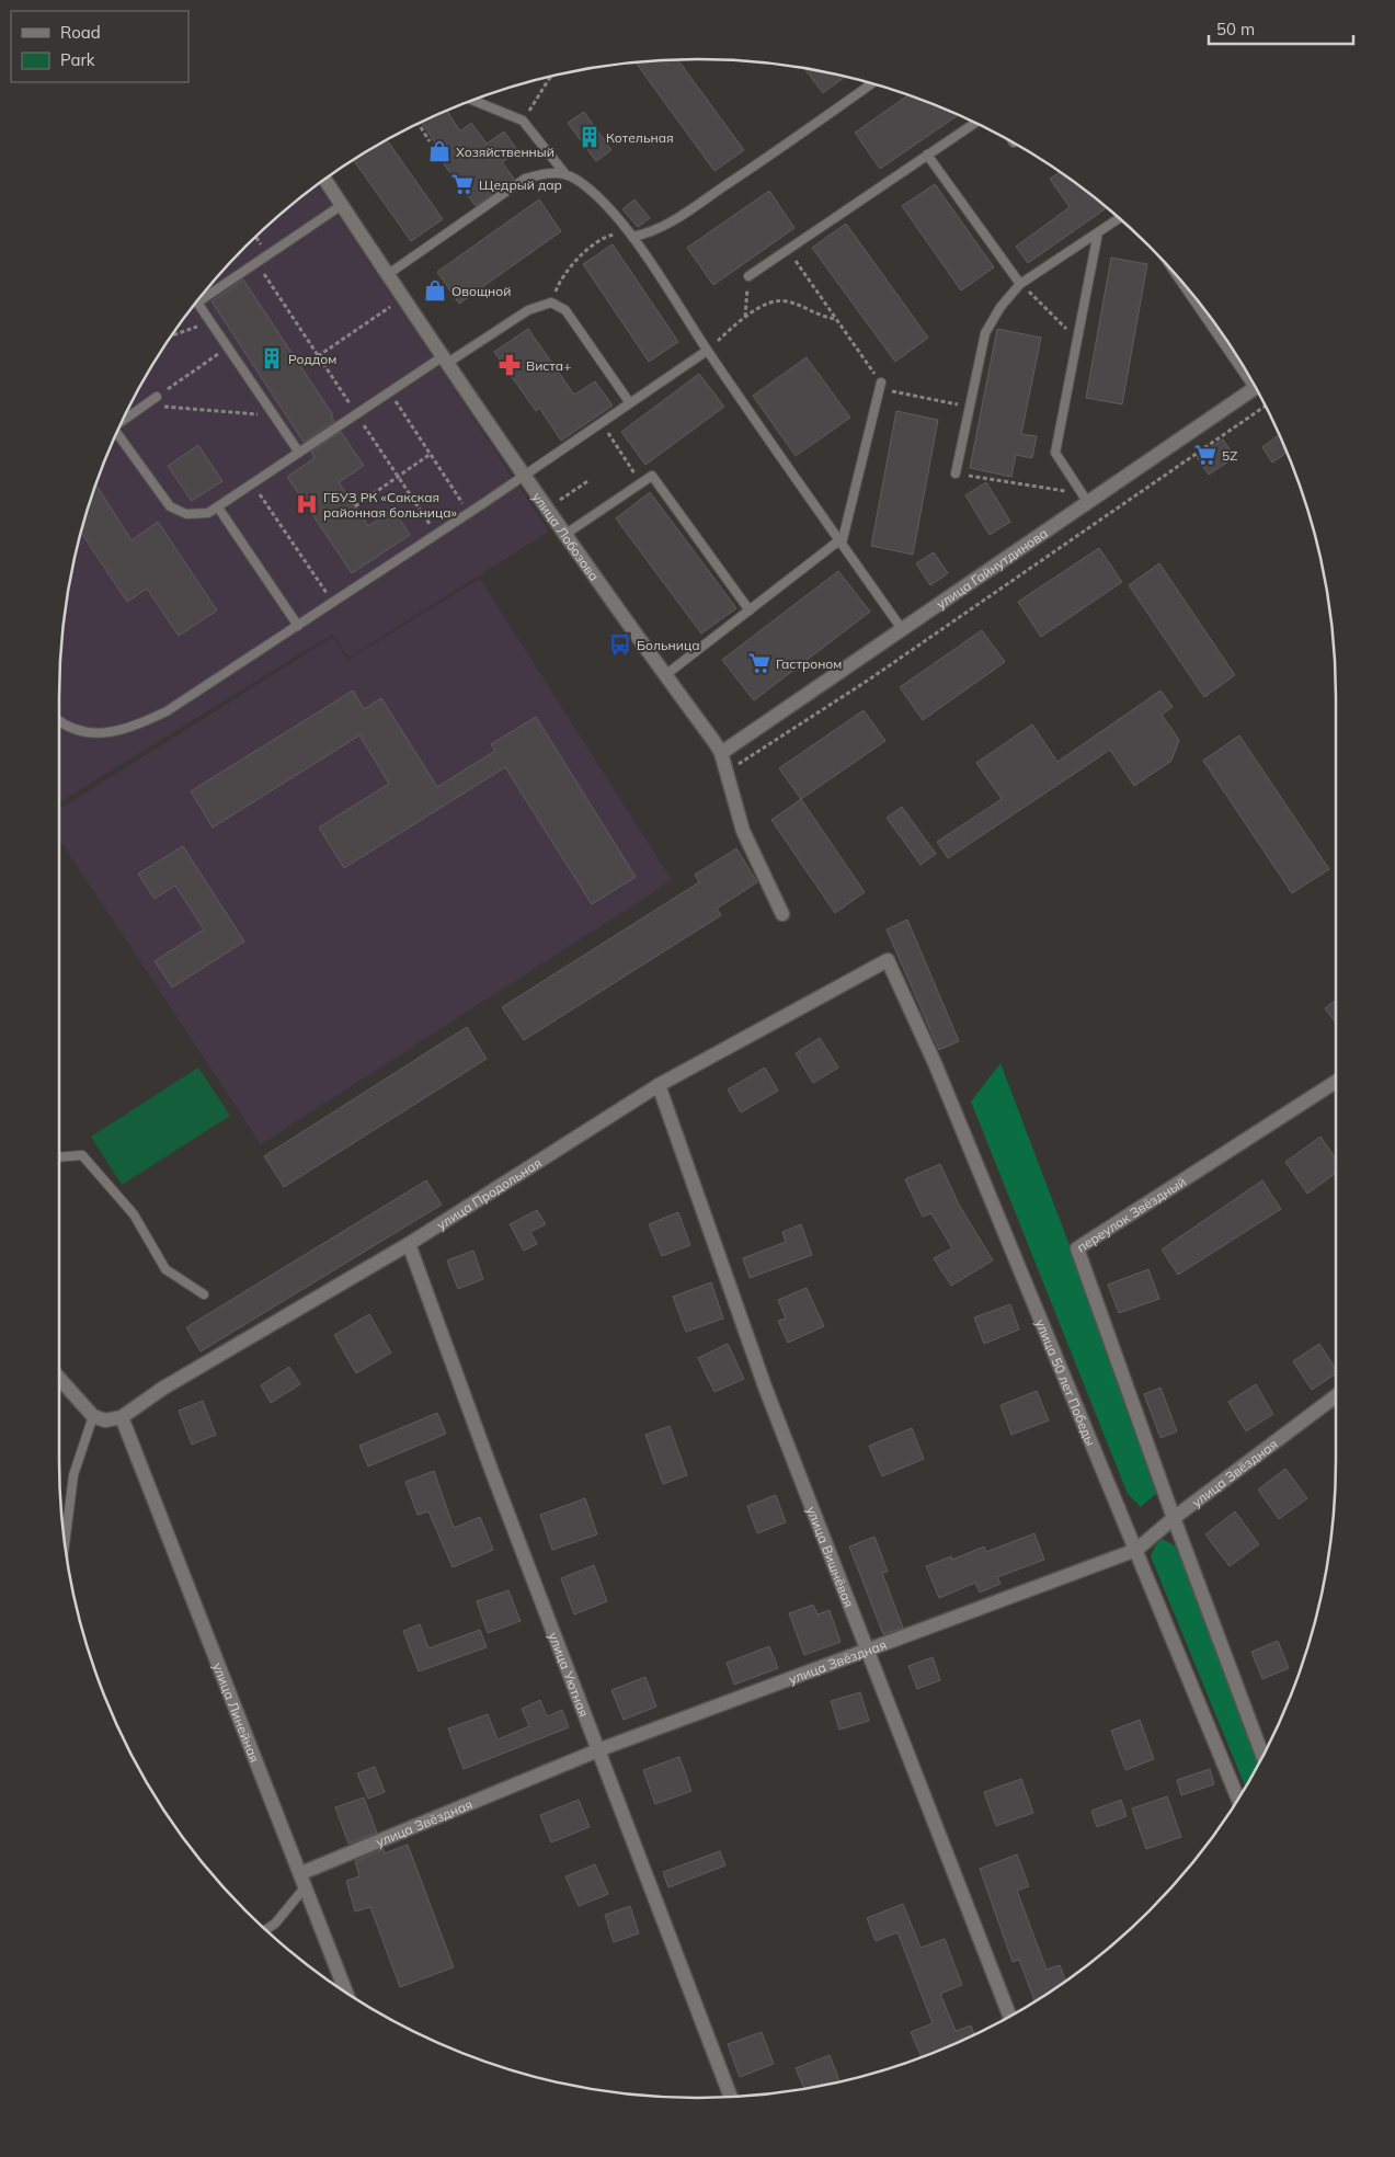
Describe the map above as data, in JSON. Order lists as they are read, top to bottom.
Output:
{
  "streets": {
    "street": [
      "улица Лобозова",
      "улица Гайнутдинова",
      "улица Продольная",
      "переулок Звёздный",
      "улица 50 лет Победы",
      "улица Звёздная",
      "улица Вишнёвая",
      "улица Уютная",
      "улица Линейная"
    ]
  },
  "crossings": [
    ["улица Лобозова", "улица Гайнутдинова"],
    ["улица Продольная", "улица 50 лет Победы"],
    ["улица Продольная", "улица Вишнёвая"],
    ["улица Продольная", "улица Уютная"],
    ["улица Продольная", "улица Линейная"],
    ["переулок Звёздный", "улица Звёздная"],
    ["улица 50 лет Победы", "улица Звёздная"],
    ["улица Звёздная", "улица Вишнёвая"],
    ["улица Звёздная", "улица Уютная"],
    ["улица Звёздная", "улица Линейная"]
  ],
  "places": {
    "building": ["Котельная", "Роддом"],
    "shop": ["Хозяйственный", "Овощной"],
    "supermarket": ["Щедрый дар", "5Z", "Гастроном"],
    "pharmacy": ["Виста+"],
    "hospital": ["ГБУЗ РК «Сакская районная больница»"],
    "bus stop": ["Больница"]
  },
  "legend": ["Road", "Park"],
  "scale_bar": "50 m"
}
